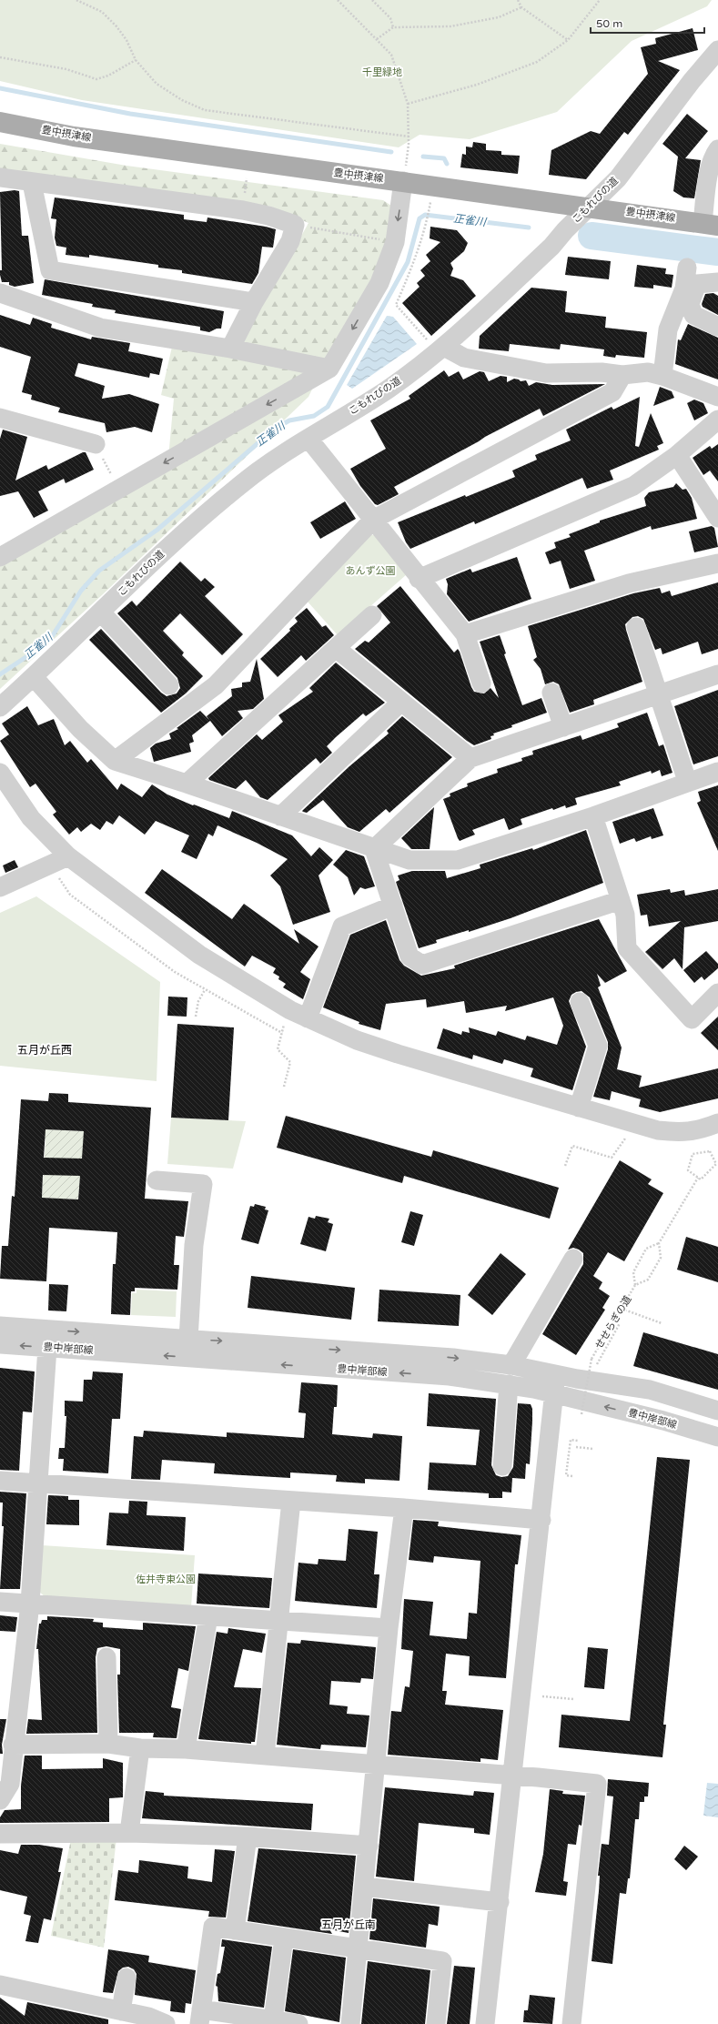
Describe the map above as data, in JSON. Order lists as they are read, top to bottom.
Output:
{
  "streets": {
    "main road": ["豊中摂津線"],
    "street": ["こもれびの道", "豊中岸部線"],
    "path": ["せせらぎの道"]
  },
  "crossings": [
    ["豊中摂津線", "こもれびの道"]
  ],
  "districts": ["五月が丘西", "五月が丘南"],
  "water": ["正雀川"],
  "parks": ["千里緑地", "あんず公園", "佐井寺東公園"],
  "scale_bar": "50 m"
}
